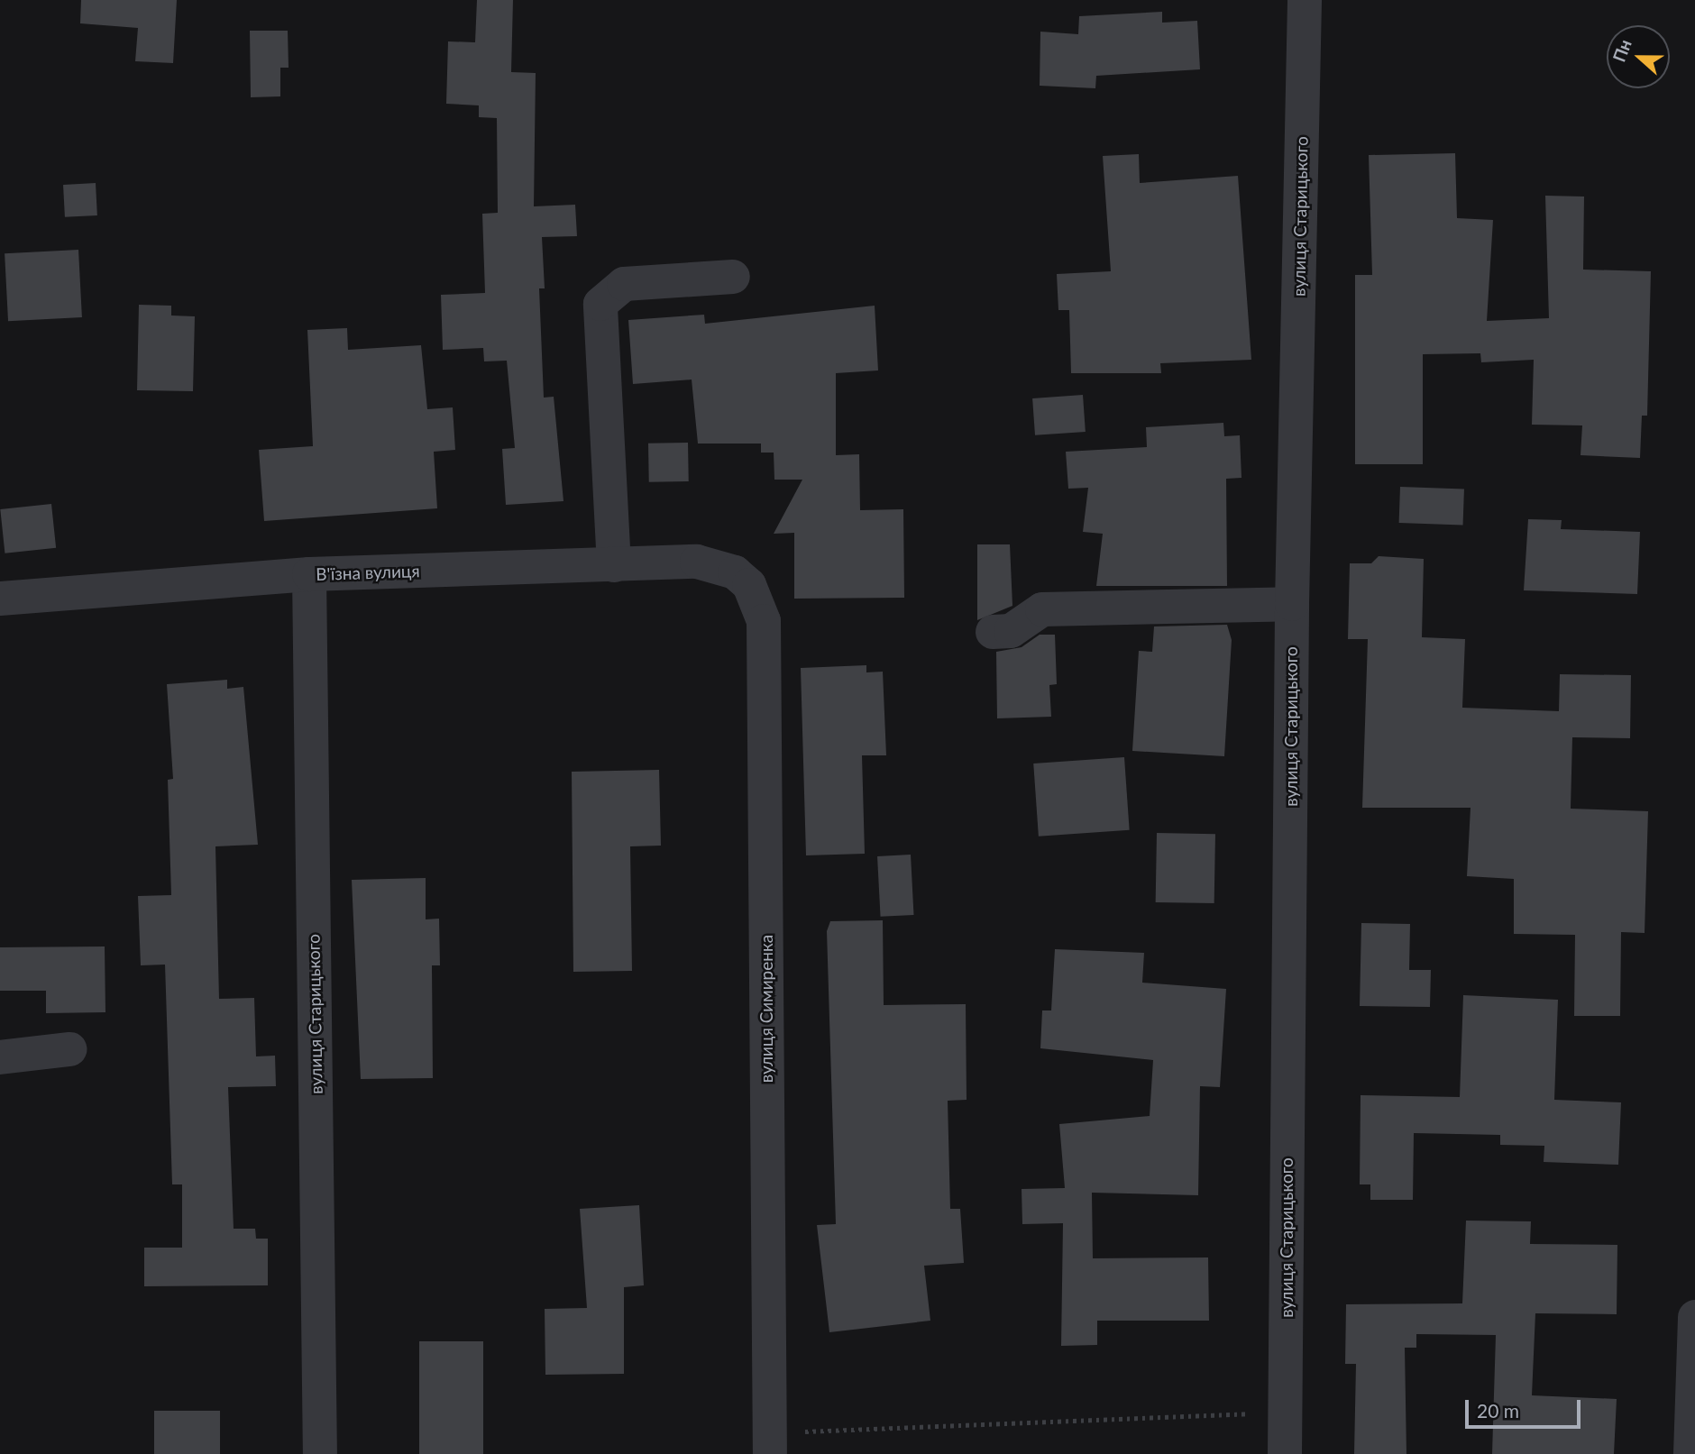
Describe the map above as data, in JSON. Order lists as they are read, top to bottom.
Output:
{
  "streets": {
    "street": ["вулиця Старицького", "В'їзна вулиця", "вулиця Симиренка"]
  },
  "crossings": [
    ["вулиця Старицького", "В'їзна вулиця"],
    ["В'їзна вулиця", "вулиця Симиренка"]
  ],
  "scale_bar": "20 m",
  "north": "left"
}
